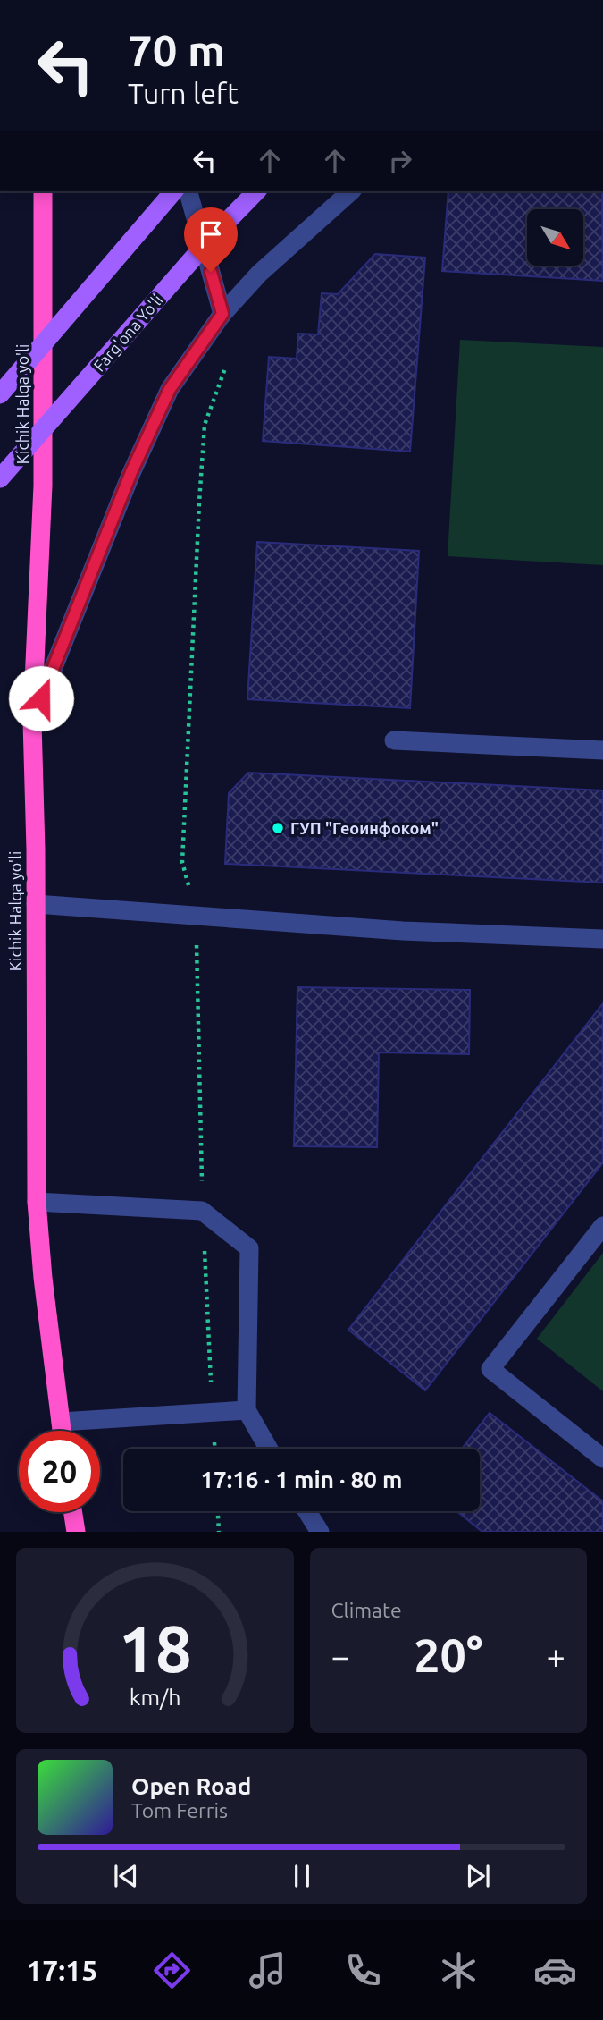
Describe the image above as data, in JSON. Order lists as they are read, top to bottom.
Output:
{
  "streets": {
    "highway": ["Kichik Halqa yo'li"],
    "main road": ["Farg'ona Yo'li"]
  },
  "places": ["ГУП \"Геоинфоком\""],
  "north": "bottom right",
  "page": {
    "turn": ["70 m", "Turn left"],
    "limit": "20",
    "trip": "17:16 · 1 min · 80 m",
    "tile": "Climate",
    "heat": ["−", "20°", "+"],
    "song": ["Open Road", "Tom Ferris"],
    "tabs": "17:15",
    "gauge": ["18", "km/h"]
  }
}
